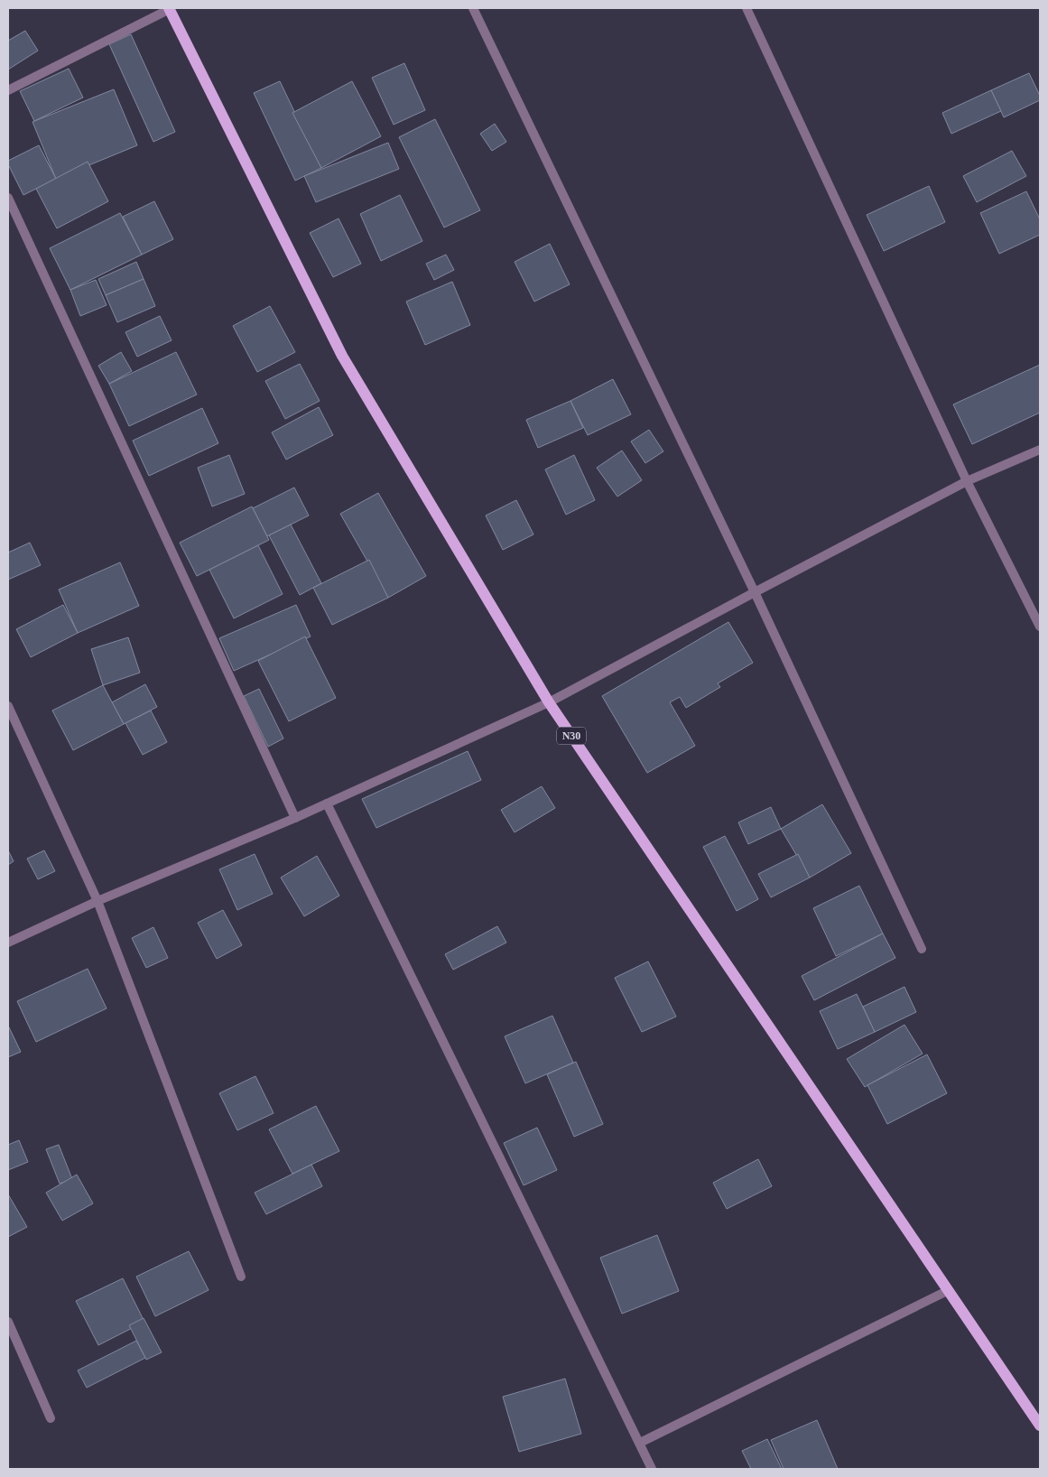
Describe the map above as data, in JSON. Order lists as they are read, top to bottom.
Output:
{
  "streets": {
    "main road": ["N30"]
  }
}
